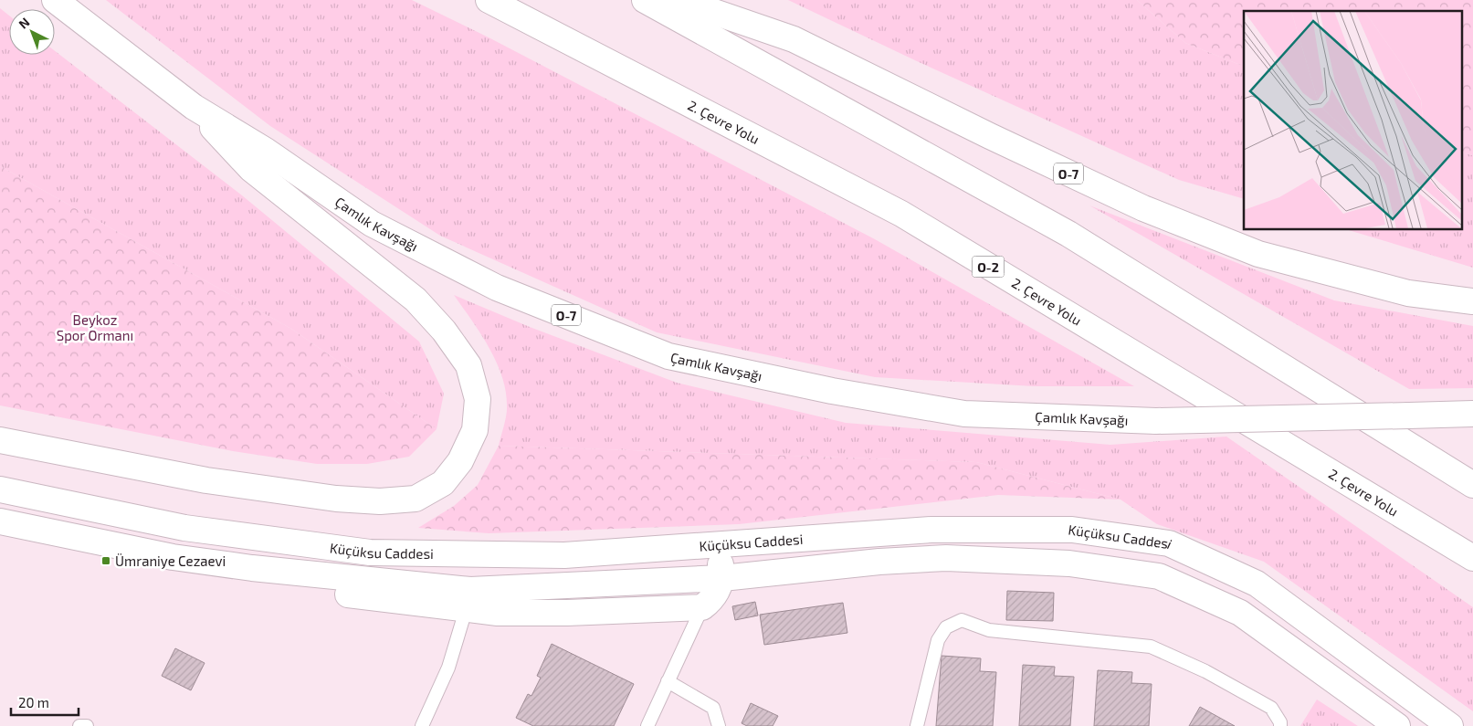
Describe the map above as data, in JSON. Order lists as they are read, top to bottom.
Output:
{
  "streets": {
    "main road": [
      "2. Çevre Yolu",
      "O-7",
      "Çamlık Kavşağı",
      "O-2",
      "Küçüksu Caddesi"
    ]
  },
  "parks": ["Beykoz Spor Ormanı"],
  "places": {
    "transit": ["Ümraniye Cezaevi"]
  },
  "scale_bar": "20 m",
  "north": "top left"
}
